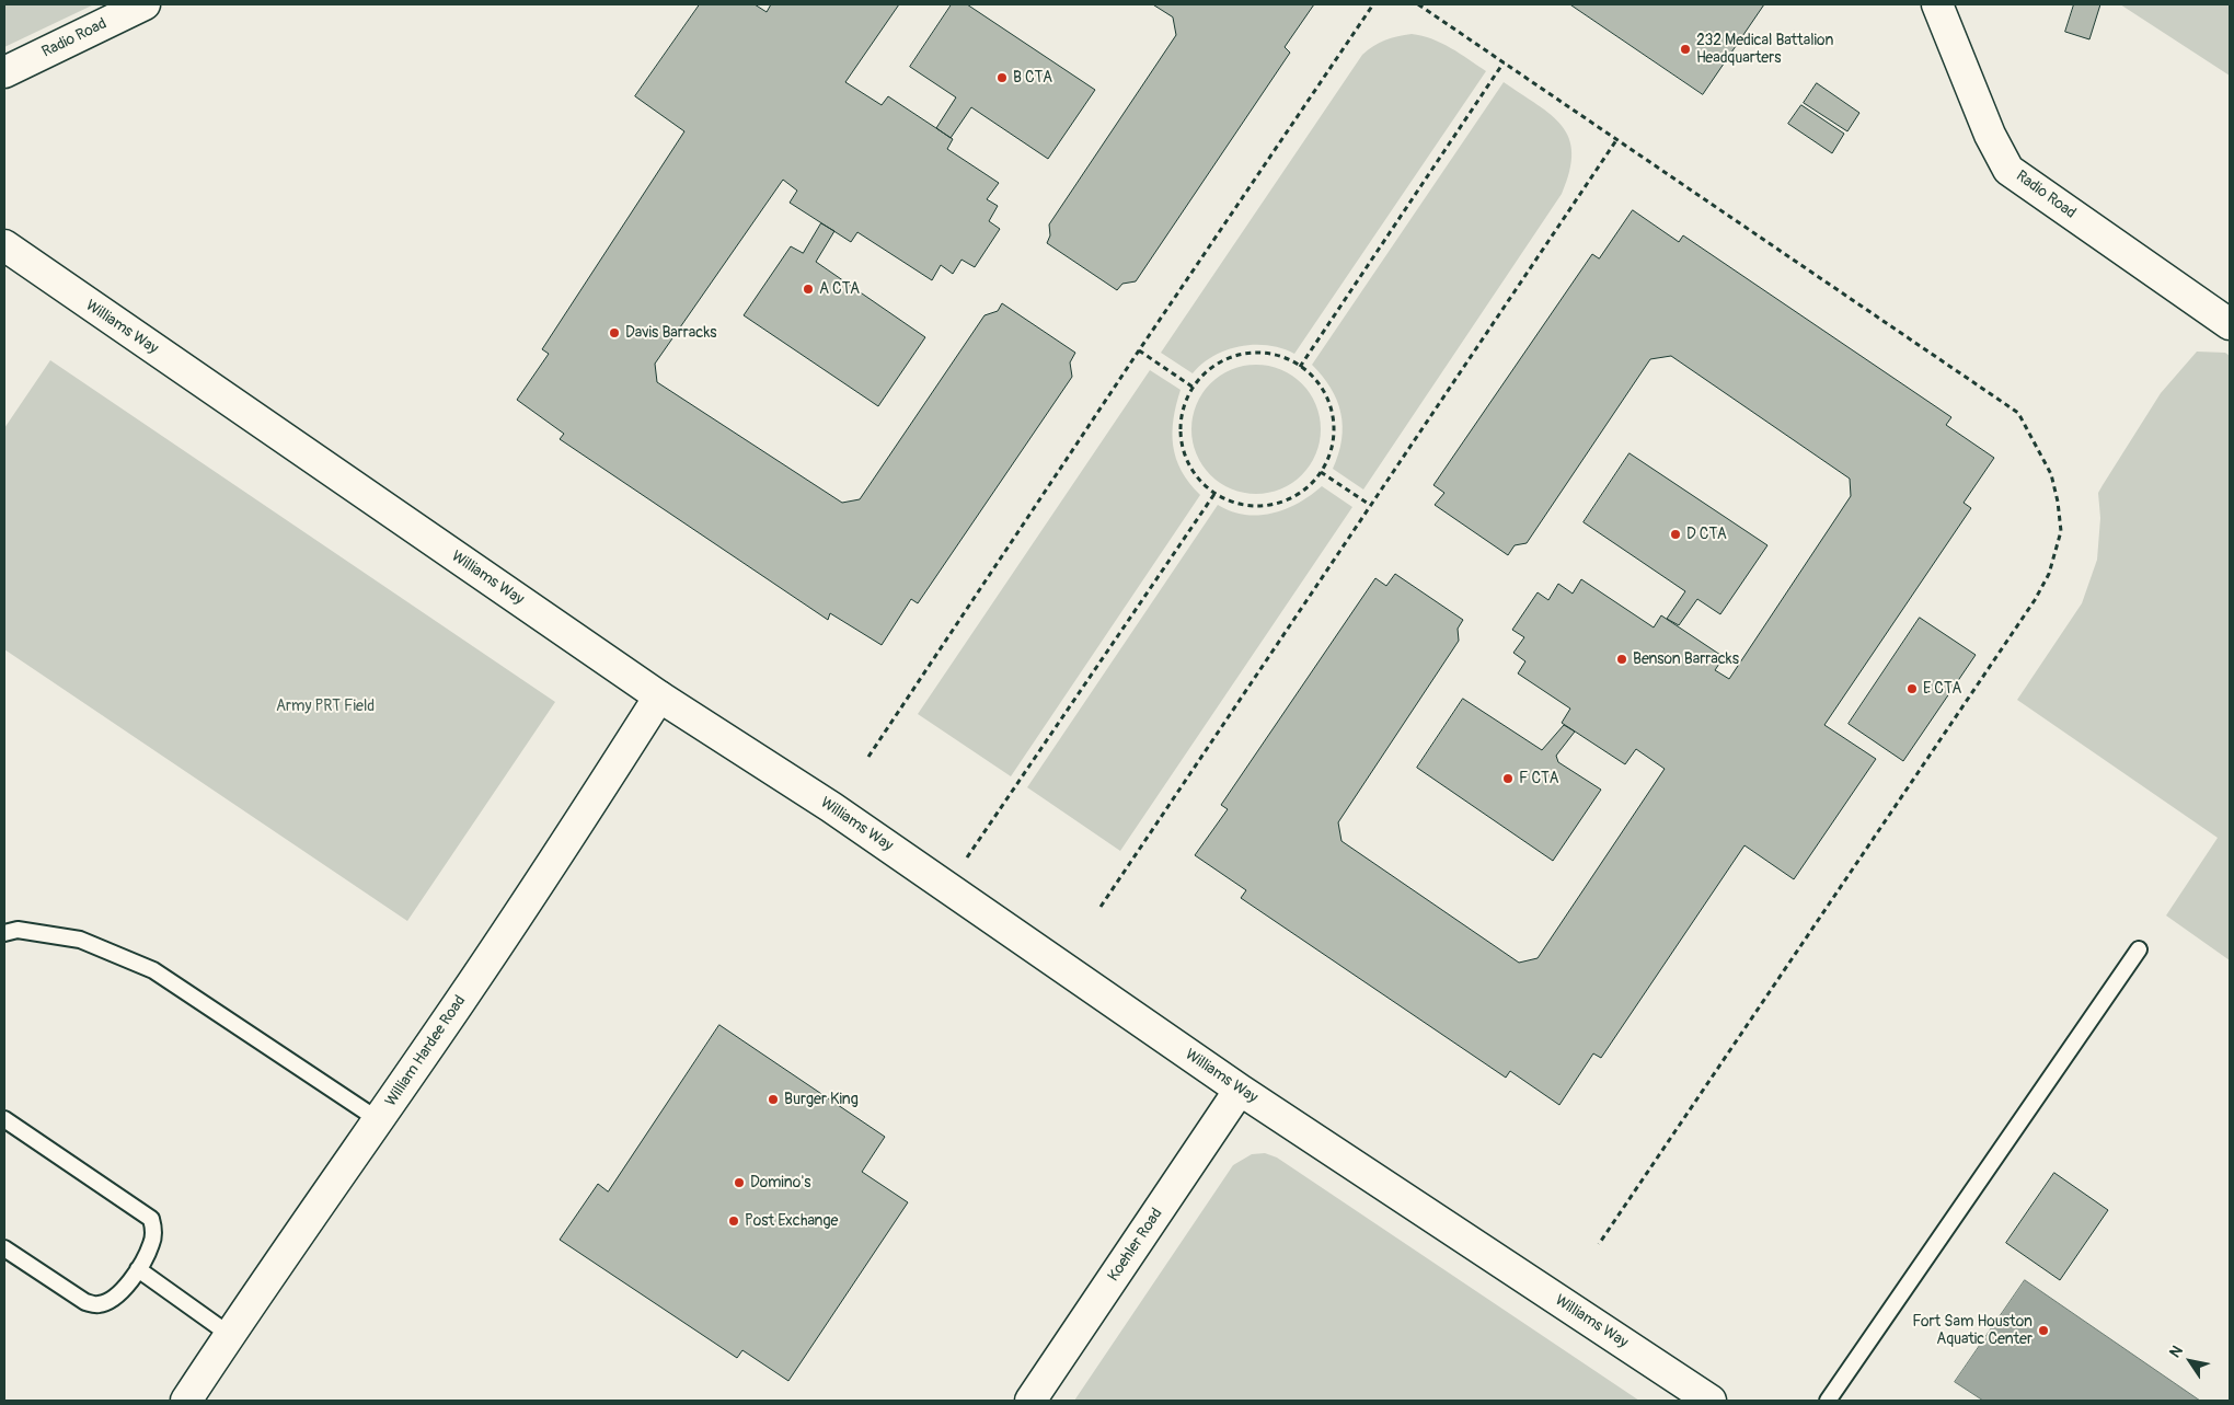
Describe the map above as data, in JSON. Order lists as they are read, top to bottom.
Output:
{
  "streets": {
    "street": [
      "Radio Road",
      "Williams Way",
      "William Hardee Road",
      "Koehler Road"
    ]
  },
  "crossings": [
    ["Williams Way", "William Hardee Road"],
    ["Williams Way", "Koehler Road"]
  ],
  "parks": ["Army PRT Field"],
  "places": [
    "232 Medical Battalion Headquarters",
    "B CTA",
    "A CTA",
    "Davis Barracks",
    "D CTA",
    "Benson Barracks",
    "E CTA",
    "F CTA",
    "Burger King",
    "Domino's",
    "Post Exchange",
    "Fort Sam Houston Aquatic Center"
  ],
  "north": "top left"
}
